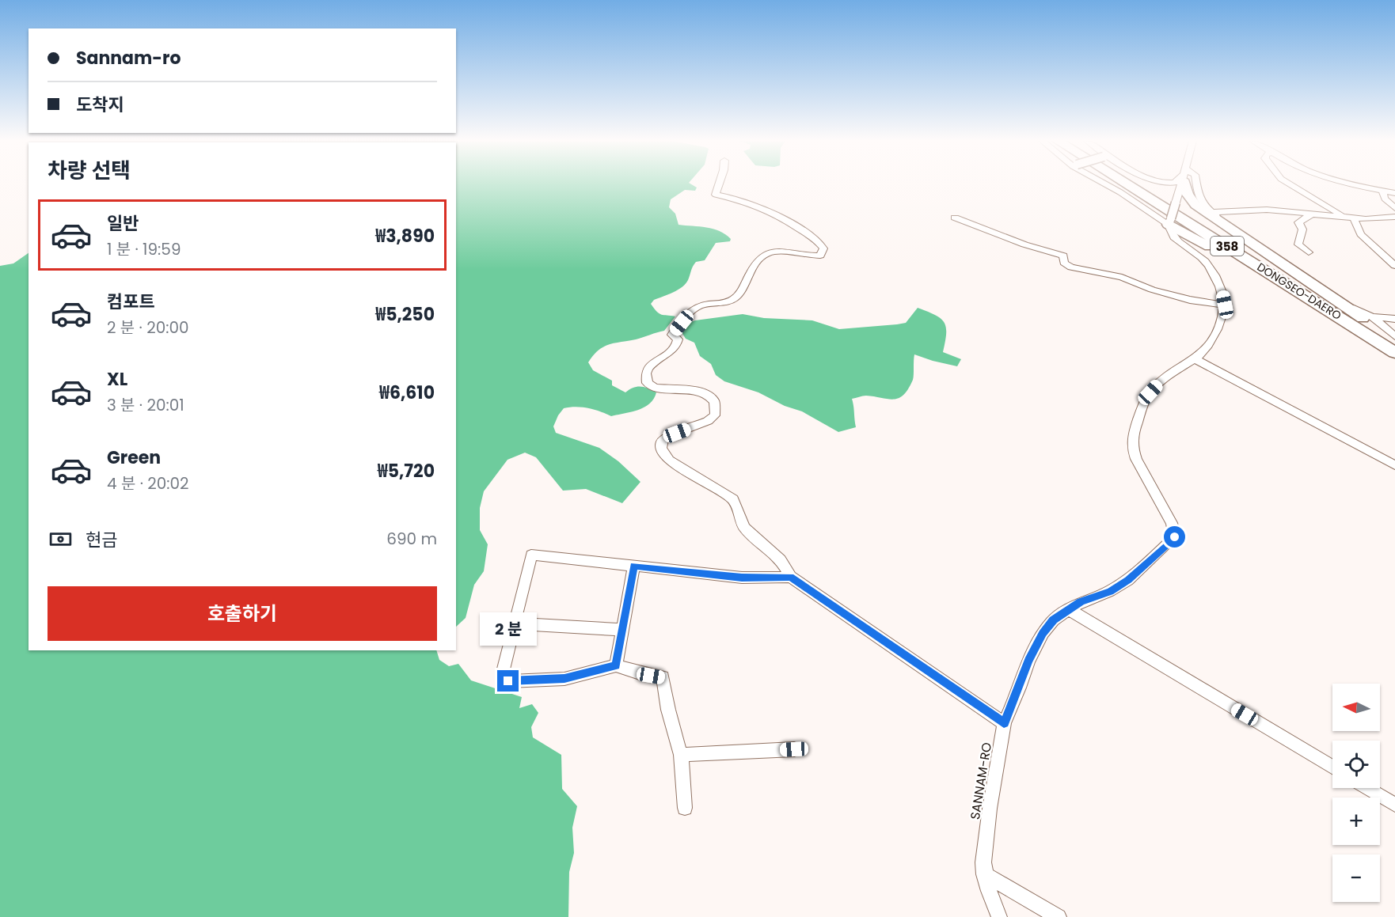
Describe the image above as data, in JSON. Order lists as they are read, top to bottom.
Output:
{
  "streets": {
    "highway": ["358", "DONGSEO-DAERO"],
    "street": ["SANNAM-RO"]
  },
  "north": "left",
  "page": {
    "banner": ["Sannam-ro", "도착지"],
    "heading": "차량 선택",
    "list": [
      {
        "name": "일반",
        "note": "1 분 · 19:59",
        "value": "₩3,890"
      },
      {
        "name": "컴포트",
        "note": "2 분 · 20:00",
        "value": "₩5,250"
      },
      {
        "name": "XL",
        "note": "3 분 · 20:01",
        "value": "₩6,610"
      },
      {
        "name": "Green",
        "note": "4 분 · 20:02",
        "value": "₩5,720"
      }
    ],
    "pay": ["현금", "690 m"],
    "buttons": "호출하기",
    "bubble": "2 분",
    "map_buttons": ["+", "−"]
  }
}
